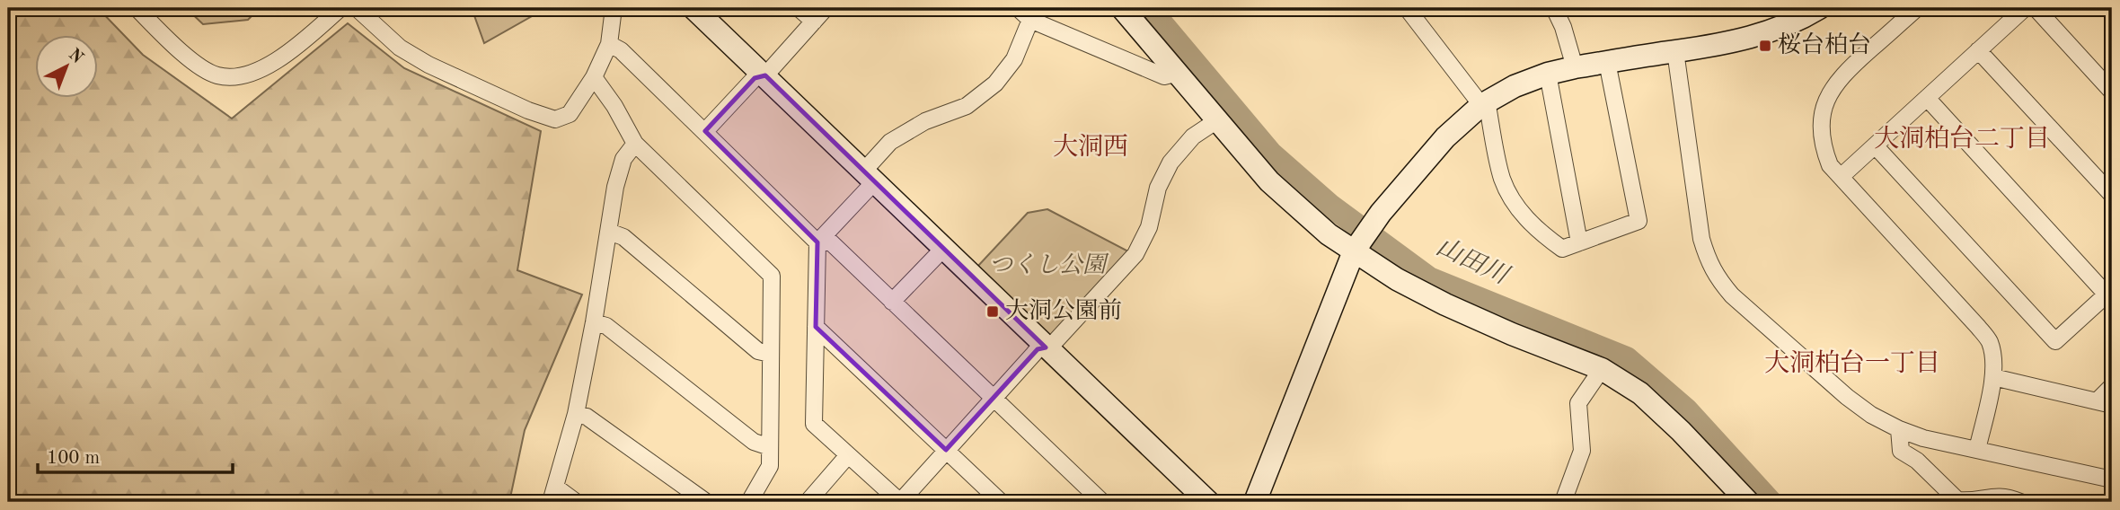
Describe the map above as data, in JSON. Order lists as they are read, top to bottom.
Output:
{
  "districts": ["大洞柏台二丁目", "大洞西", "大洞柏台一丁目"],
  "water": ["山田川"],
  "parks": ["つくし公園"],
  "places": {
    "transit": ["桜台柏台", "大洞公園前"]
  },
  "scale_bar": "100 m",
  "north": "top right"
}
